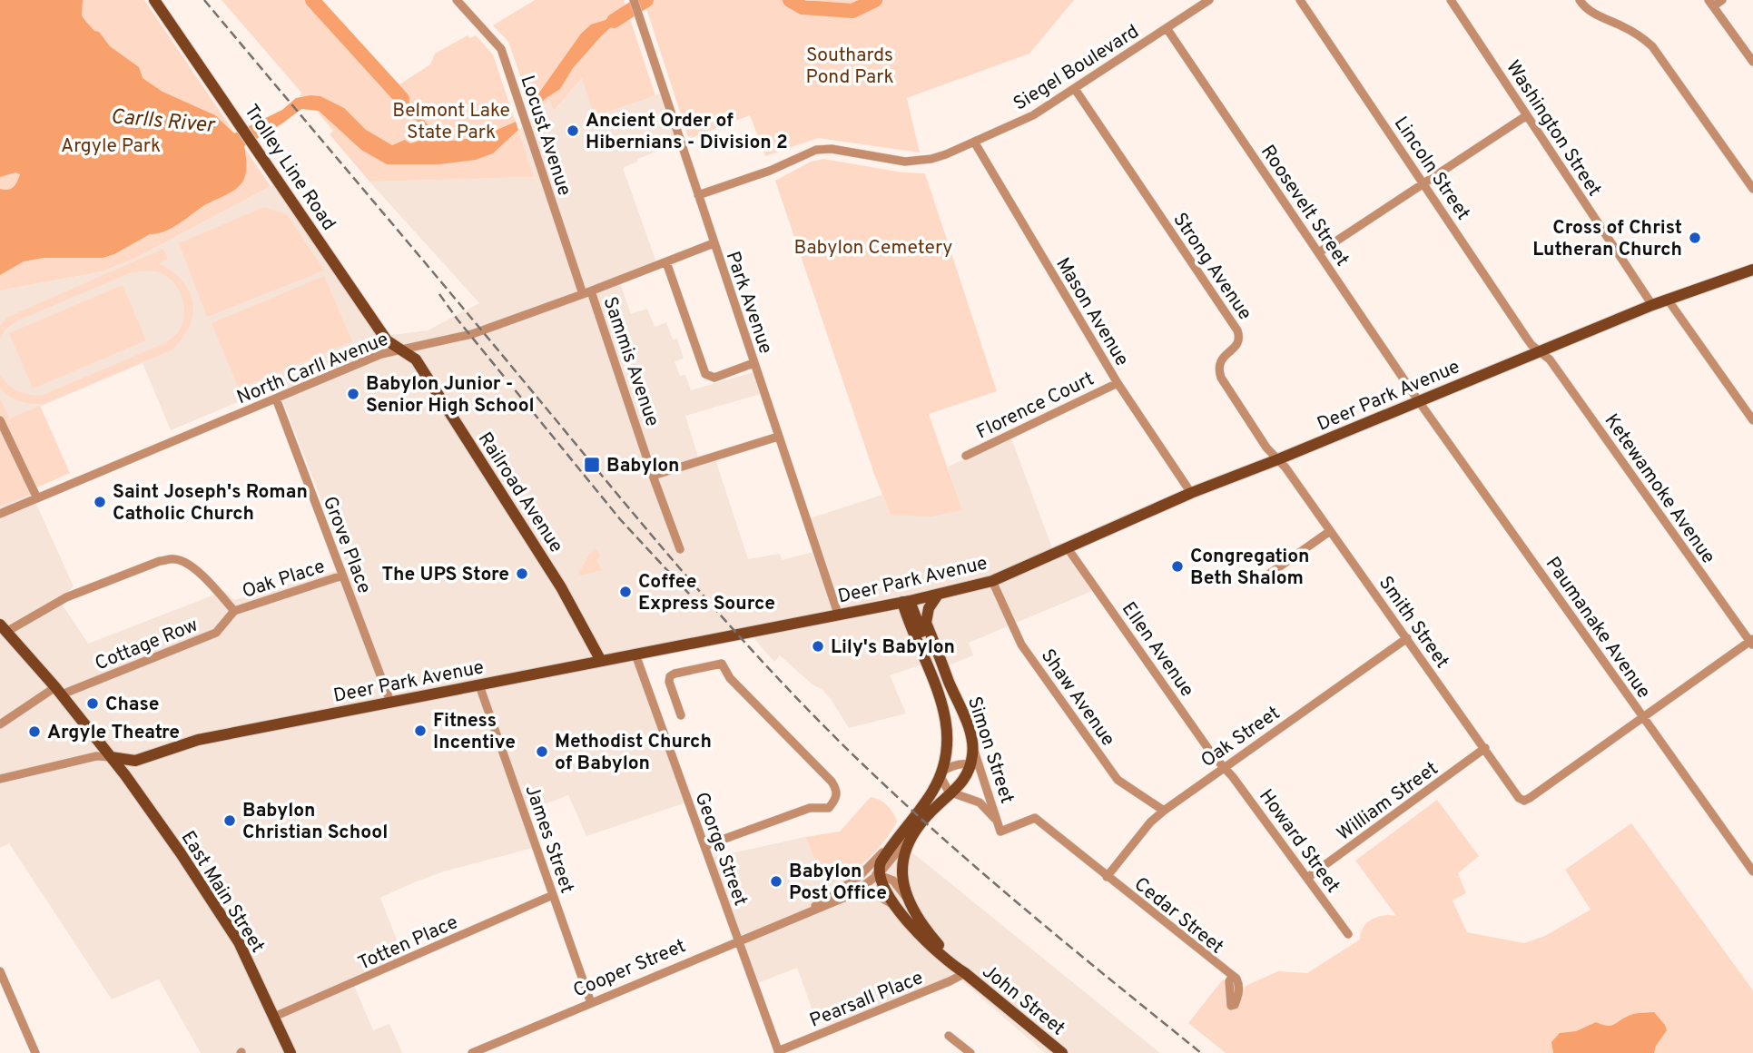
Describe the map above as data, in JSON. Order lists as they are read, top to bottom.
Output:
{
  "streets": {
    "main road": [
      "Trolley Line Road",
      "Deer Park Avenue",
      "Railroad Avenue",
      "Simon Street",
      "East Main Street",
      "Cooper Street",
      "John Street"
    ],
    "street": [
      "Siegel Boulevard",
      "Washington Street",
      "Locust Avenue",
      "Lincoln Street",
      "Roosevelt Street",
      "Strong Avenue",
      "Park Avenue",
      "Mason Avenue",
      "Sammis Avenue",
      "North Carll Avenue",
      "Florence Court",
      "Ketewamoke Avenue",
      "Grove Place",
      "Oak Place",
      "Smith Street",
      "Paumanake Avenue",
      "Cottage Row",
      "Ellen Avenue",
      "Shaw Avenue",
      "Oak Street",
      "William Street",
      "James Street",
      "Howard Street",
      "George Street",
      "Cedar Street",
      "Totten Place",
      "Pearsall Place"
    ]
  },
  "crossings": [
    ["Siegel Boulevard", "Roosevelt Street"],
    ["Siegel Boulevard", "Strong Avenue"],
    ["Siegel Boulevard", "Park Avenue"],
    ["Siegel Boulevard", "Mason Avenue"],
    ["Washington Street", "Deer Park Avenue"],
    ["Locust Avenue", "Sammis Avenue"],
    ["Locust Avenue", "North Carll Avenue"],
    ["Trolley Line Road", "North Carll Avenue"],
    ["Trolley Line Road", "Railroad Avenue"],
    ["Lincoln Street", "Deer Park Avenue"],
    ["Lincoln Street", "Ketewamoke Avenue"],
    ["Roosevelt Street", "Deer Park Avenue"],
    ["Roosevelt Street", "Paumanake Avenue"],
    ["Strong Avenue", "Deer Park Avenue"],
    ["Strong Avenue", "Smith Street"],
    ["Park Avenue", "North Carll Avenue"],
    ["Park Avenue", "Deer Park Avenue"],
    ["Mason Avenue", "Deer Park Avenue"],
    ["Mason Avenue", "Florence Court"],
    ["Sammis Avenue", "North Carll Avenue"],
    ["North Carll Avenue", "Railroad Avenue"],
    ["North Carll Avenue", "Grove Place"],
    ["Deer Park Avenue", "Ketewamoke Avenue"],
    ["Deer Park Avenue", "Railroad Avenue"],
    ["Deer Park Avenue", "Grove Place"],
    ["Deer Park Avenue", "Smith Street"],
    ["Deer Park Avenue", "Paumanake Avenue"],
    ["Deer Park Avenue", "Ellen Avenue"],
    ["Deer Park Avenue", "Shaw Avenue"],
    ["Deer Park Avenue", "Simon Street"],
    ["Deer Park Avenue", "James Street"],
    ["Deer Park Avenue", "George Street"],
    ["Deer Park Avenue", "East Main Street"],
    ["Grove Place", "Oak Place"],
    ["Oak Place", "Cottage Row"],
    ["Smith Street", "Paumanake Avenue"],
    ["Smith Street", "Oak Street"],
    ["Smith Street", "William Street"],
    ["Cottage Row", "East Main Street"],
    ["Ellen Avenue", "Oak Street"],
    ["Ellen Avenue", "Howard Street"],
    ["Shaw Avenue", "Oak Street"],
    ["Oak Street", "Simon Street"],
    ["Oak Street", "Howard Street"],
    ["Oak Street", "Cedar Street"],
    ["Simon Street", "Cedar Street"],
    ["Simon Street", "Cooper Street"],
    ["William Street", "Howard Street"],
    ["James Street", "Totten Place"],
    ["James Street", "Cooper Street"],
    ["George Street", "Cooper Street"],
    ["George Street", "Pearsall Place"],
    ["East Main Street", "Totten Place"],
    ["Cooper Street", "John Street"],
    ["Pearsall Place", "John Street"]
  ],
  "water": ["Carlls River"],
  "parks": [
    "Southards Pond Park",
    "Belmont Lake State Park",
    "Argyle Park",
    "Babylon Cemetery"
  ],
  "places": {
    "other": [
      "Ancient Order of Hibernians - Division 2",
      "Cross of Christ Lutheran Church",
      "Babylon Junior - Senior High School",
      "Saint Joseph's Roman Catholic Church",
      "Congregation Beth Shalom",
      "The UPS Store",
      "Coffee Express Source",
      "Lily's Babylon",
      "Chase",
      "Fitness Incentive",
      "Argyle Theatre",
      "Methodist Church of Babylon",
      "Babylon Christian School",
      "Babylon Post Office"
    ],
    "transit": ["Babylon"]
  }
}
